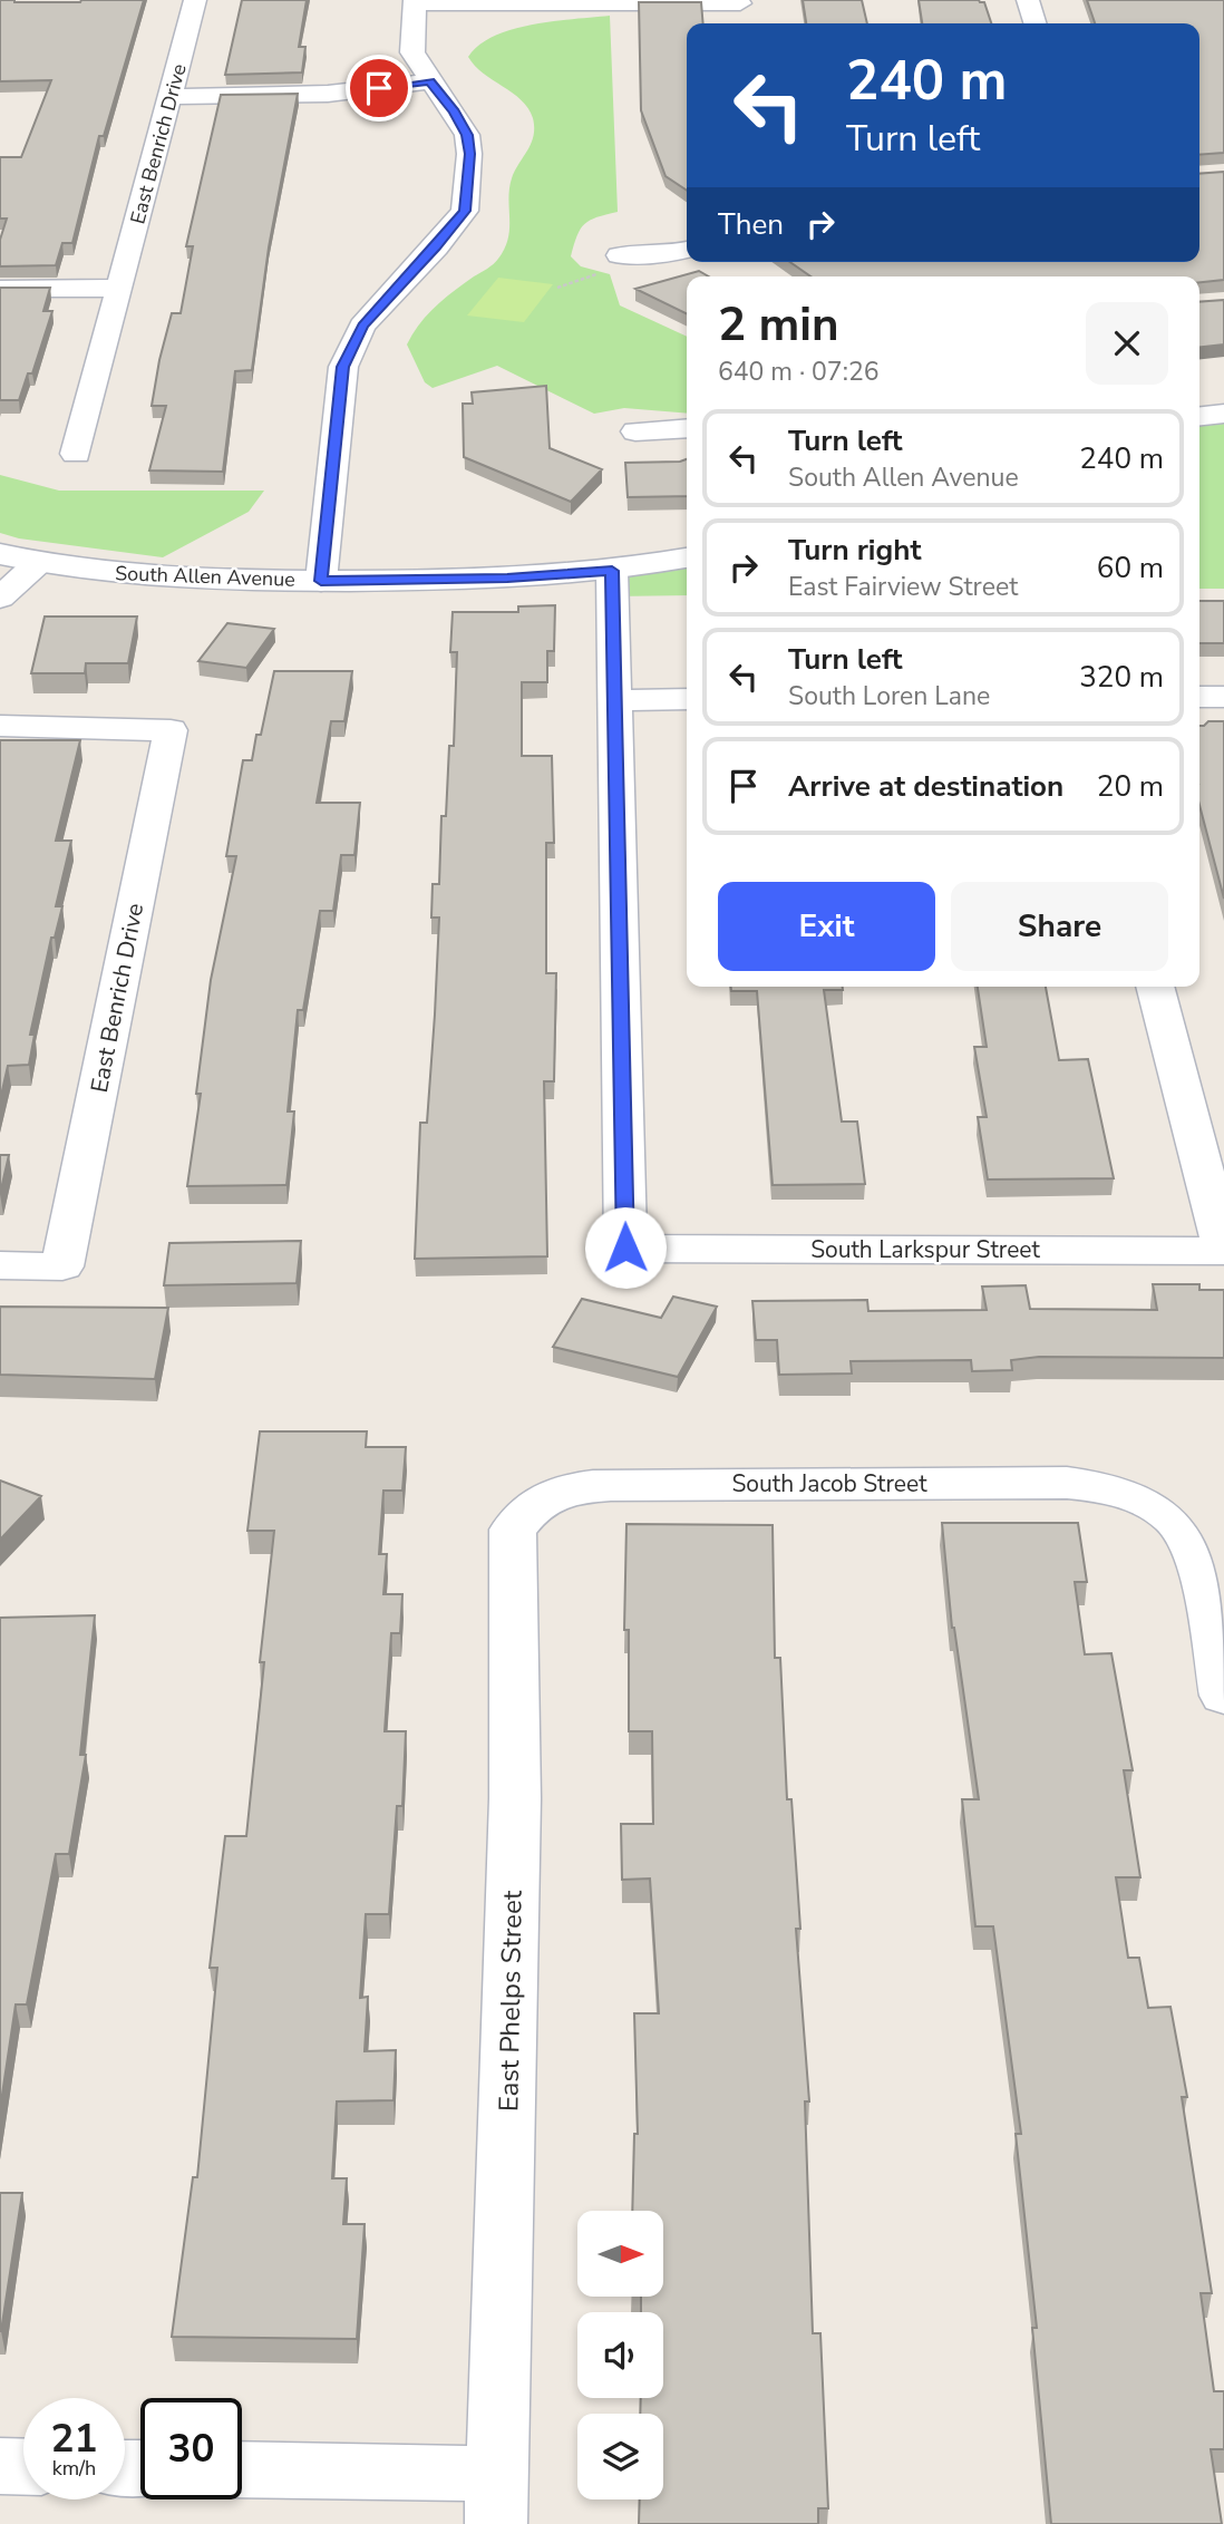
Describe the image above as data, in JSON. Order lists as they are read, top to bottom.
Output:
{
  "streets": {
    "street": [
      "East Benrich Drive",
      "South Allen Avenue",
      "South Larkspur Street",
      "South Jacob Street",
      "East Phelps Street"
    ]
  },
  "crossings": [
    ["South Jacob Street", "East Phelps Street"]
  ],
  "north": "right",
  "page": {
    "turn": ["240 m", "Turn left"],
    "then": "Then",
    "heading": ["2 min", "640 m · 07:26"],
    "list": [
      {
        "name": "Turn left",
        "note": "South Allen Avenue",
        "value": "240 m"
      },
      {
        "name": "Turn right",
        "note": "East Fairview Street",
        "value": "60 m"
      },
      {
        "name": "Turn left",
        "note": "South Loren Lane",
        "value": "320 m"
      },
      {
        "name": "Arrive at destination",
        "value": "20 m"
      }
    ],
    "buttons": ["Exit", "Share"],
    "speed": "21 km/h",
    "limit": "30"
  }
}
